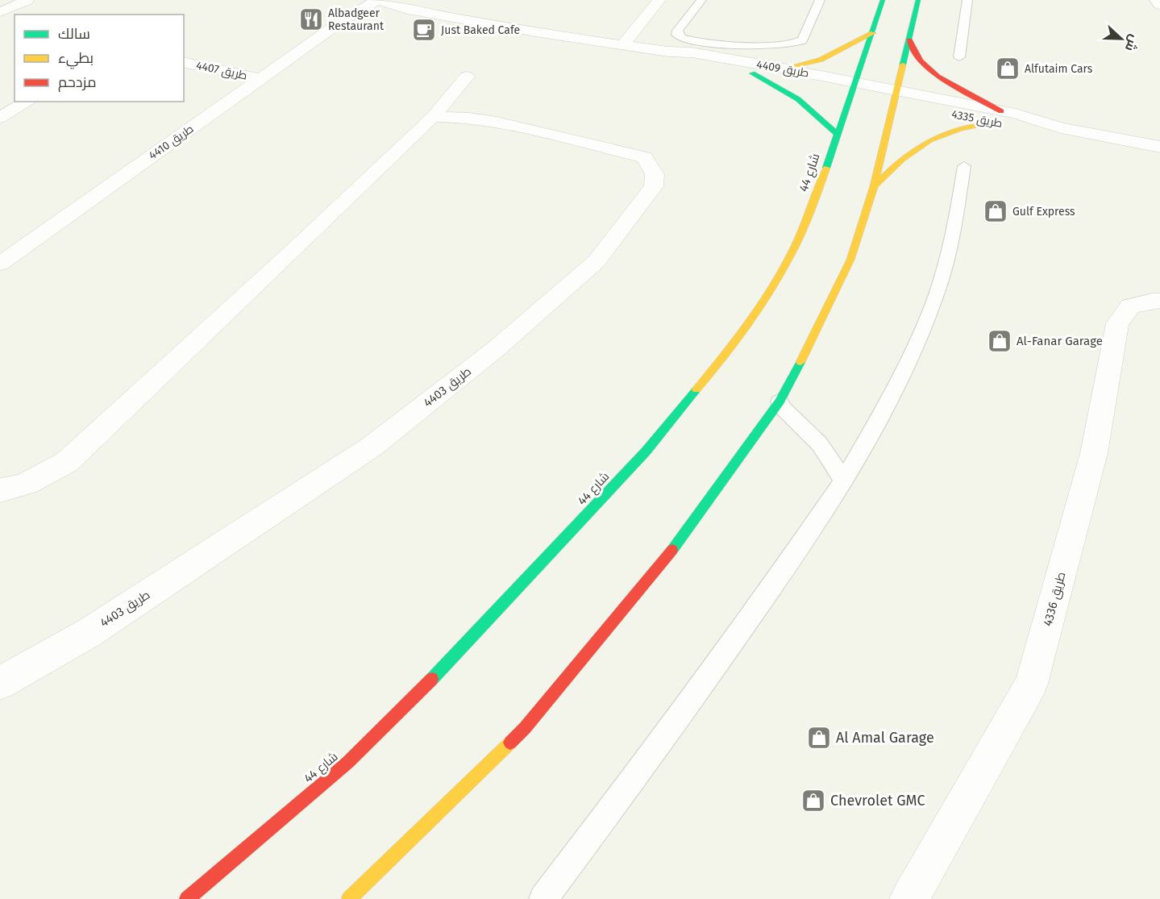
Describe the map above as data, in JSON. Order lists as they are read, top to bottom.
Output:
{
  "streets": {
    "main road": ["شارع 44"],
    "street": [
      "طريق 4409",
      "طريق 4407",
      "طريق 4335",
      "طريق 4410",
      "طريق 4403",
      "طريق 4336"
    ]
  },
  "crossings": [
    ["طريق 4409", "طريق 4335"],
    ["طريق 4409", "طريق 4410"],
    ["طريق 4409", "شارع 44"],
    ["طريق 4407", "طريق 4410"]
  ],
  "places": {
    "restaurant": ["Albadgeer Restaurant"],
    "cafe": ["Just Baked Cafe"],
    "shop": [
      "Alfutaim Cars",
      "Gulf Express",
      "Al-Fanar Garage",
      "Al Amal Garage",
      "Chevrolet GMC"
    ]
  },
  "legend": ["سالك", "بطيء", "مزدحم"],
  "north": "right"
}
